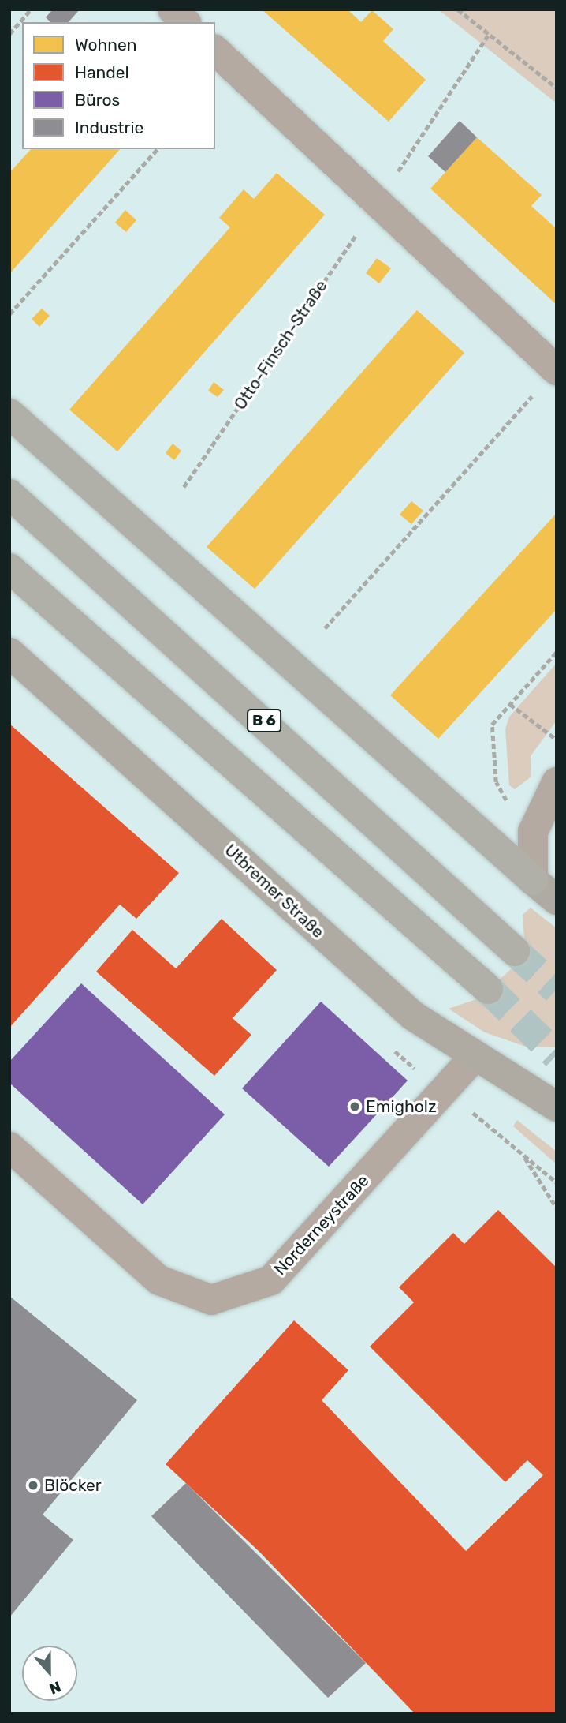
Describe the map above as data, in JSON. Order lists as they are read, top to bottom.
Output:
{
  "streets": {
    "highway": ["B 6"],
    "main road": ["Utbremer Straße"],
    "street": ["Norderneystraße"],
    "path": ["Otto-Finsch-Straße"]
  },
  "crossings": [
    ["Utbremer Straße", "Norderneystraße"]
  ],
  "places": ["Emigholz", "Blöcker"],
  "legend": [
    "Wohnen",
    "Handel",
    "Büros",
    "Industrie"
  ],
  "north": "bottom"
}
